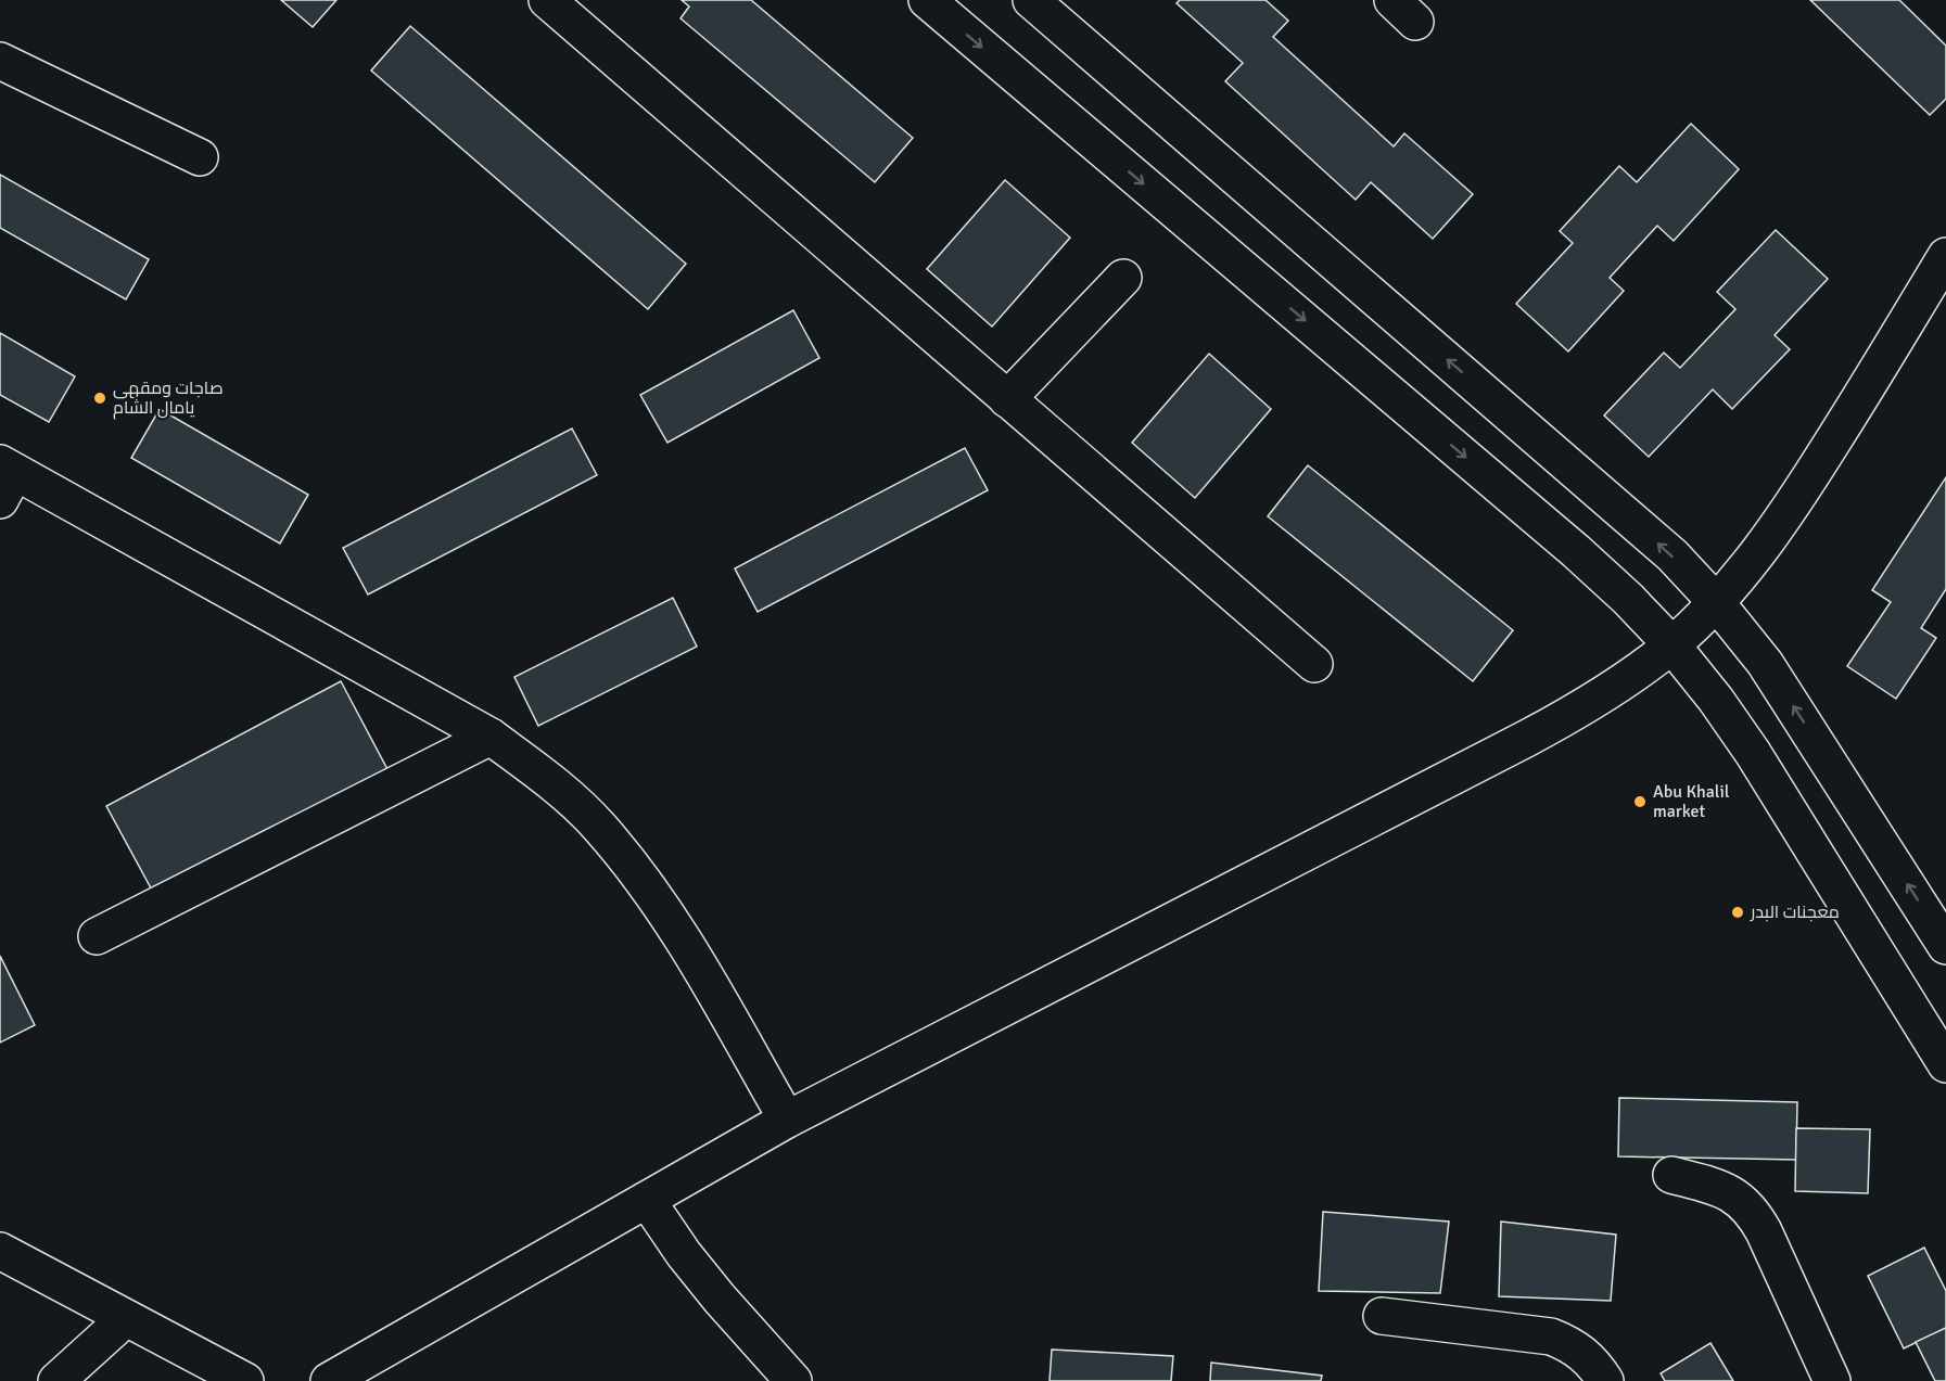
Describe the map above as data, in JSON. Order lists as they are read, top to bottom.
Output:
{
  "places": ["صاجات ومقهى يامال الشام", "Abu Khalil market", "معجنات البدر"]
}
